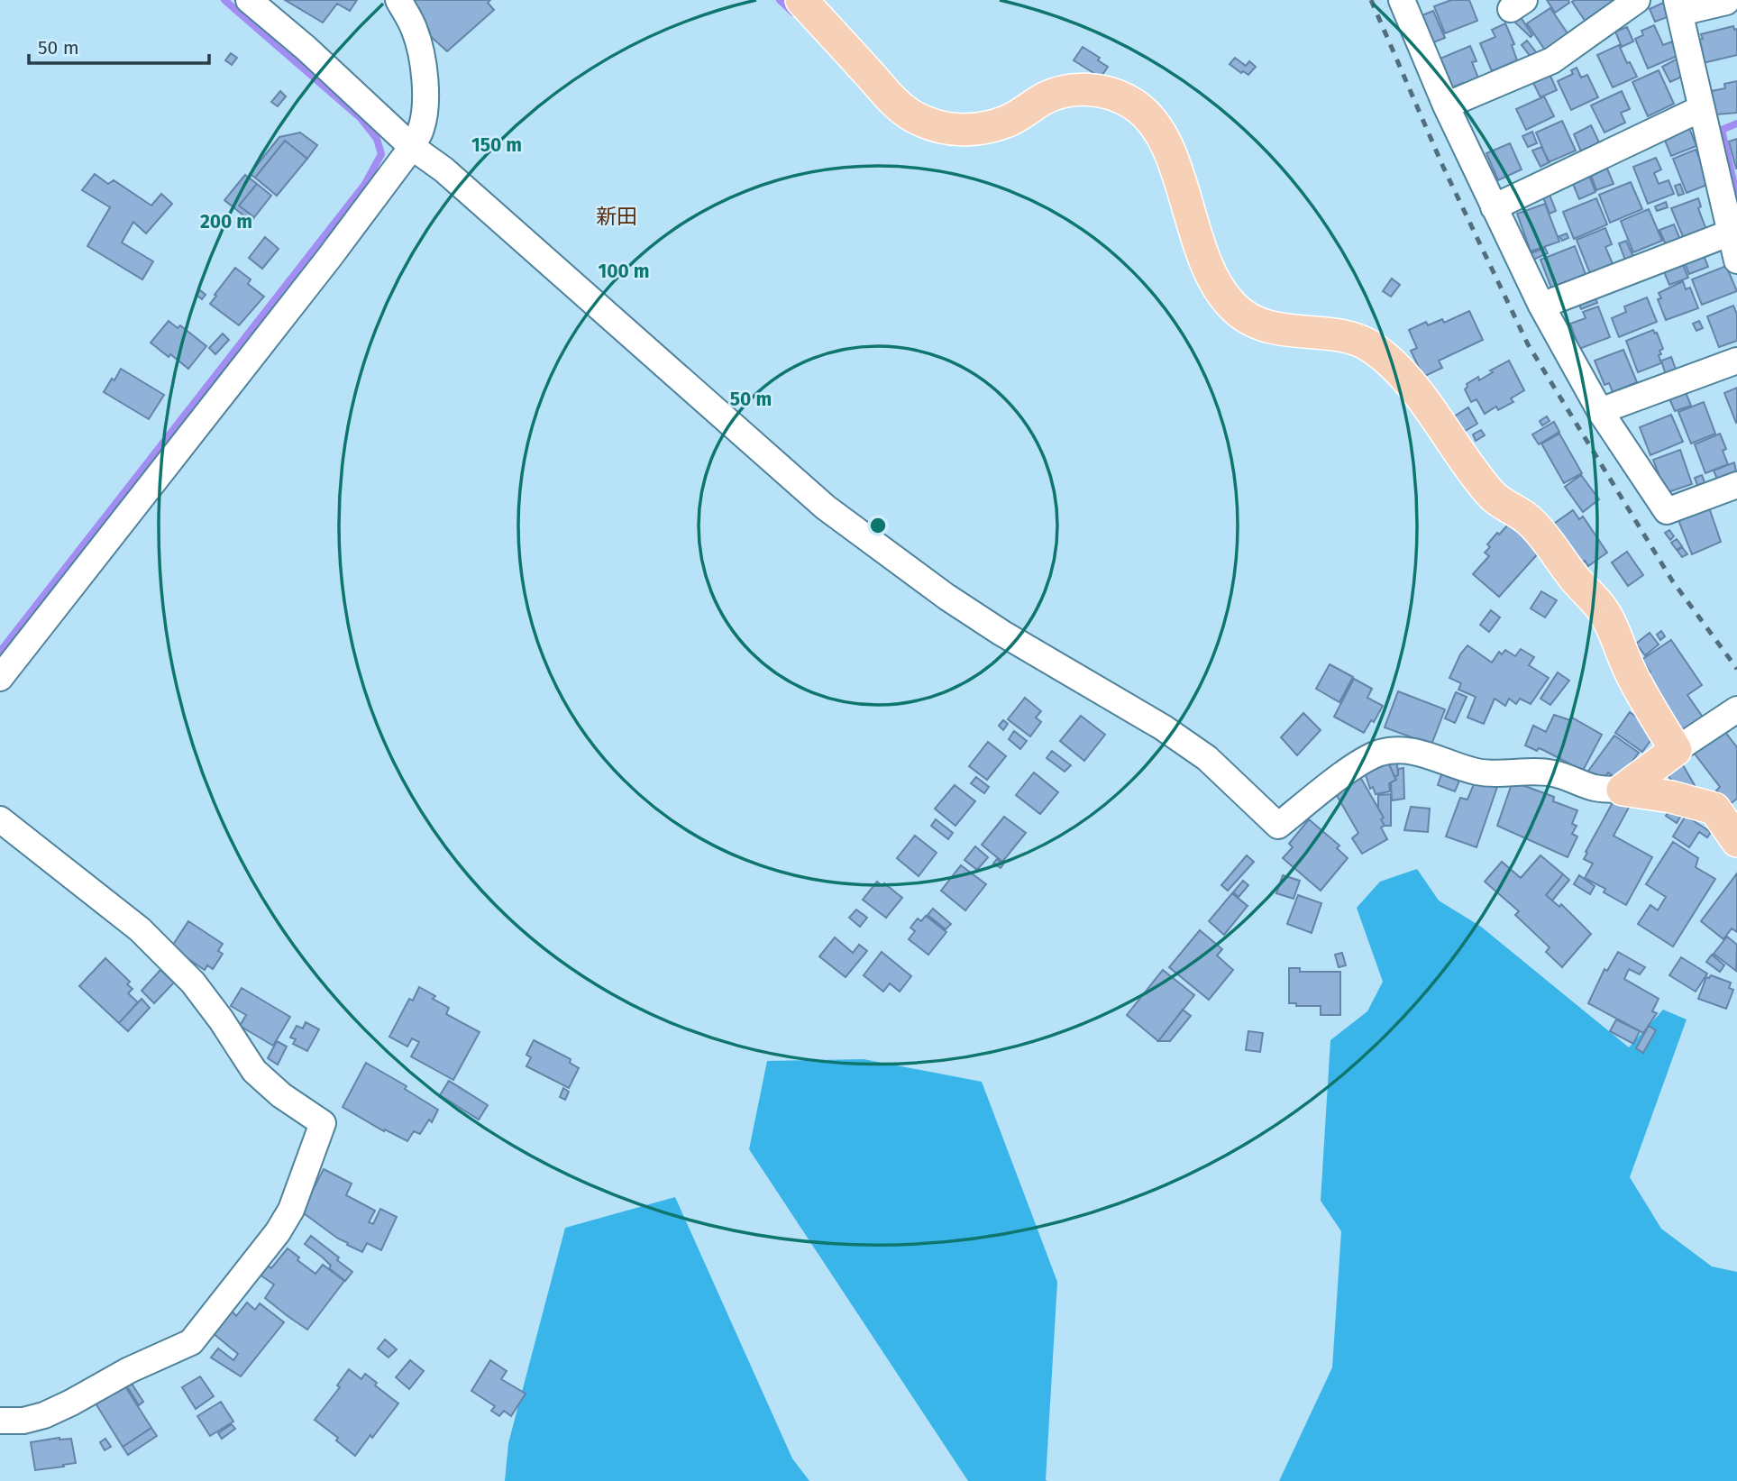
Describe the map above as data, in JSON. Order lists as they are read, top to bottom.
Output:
{
  "districts": ["新田"],
  "scale_bar": "50 m",
  "rings": [
    "150 m",
    "200 m",
    "100 m",
    "50 m"
  ]
}
